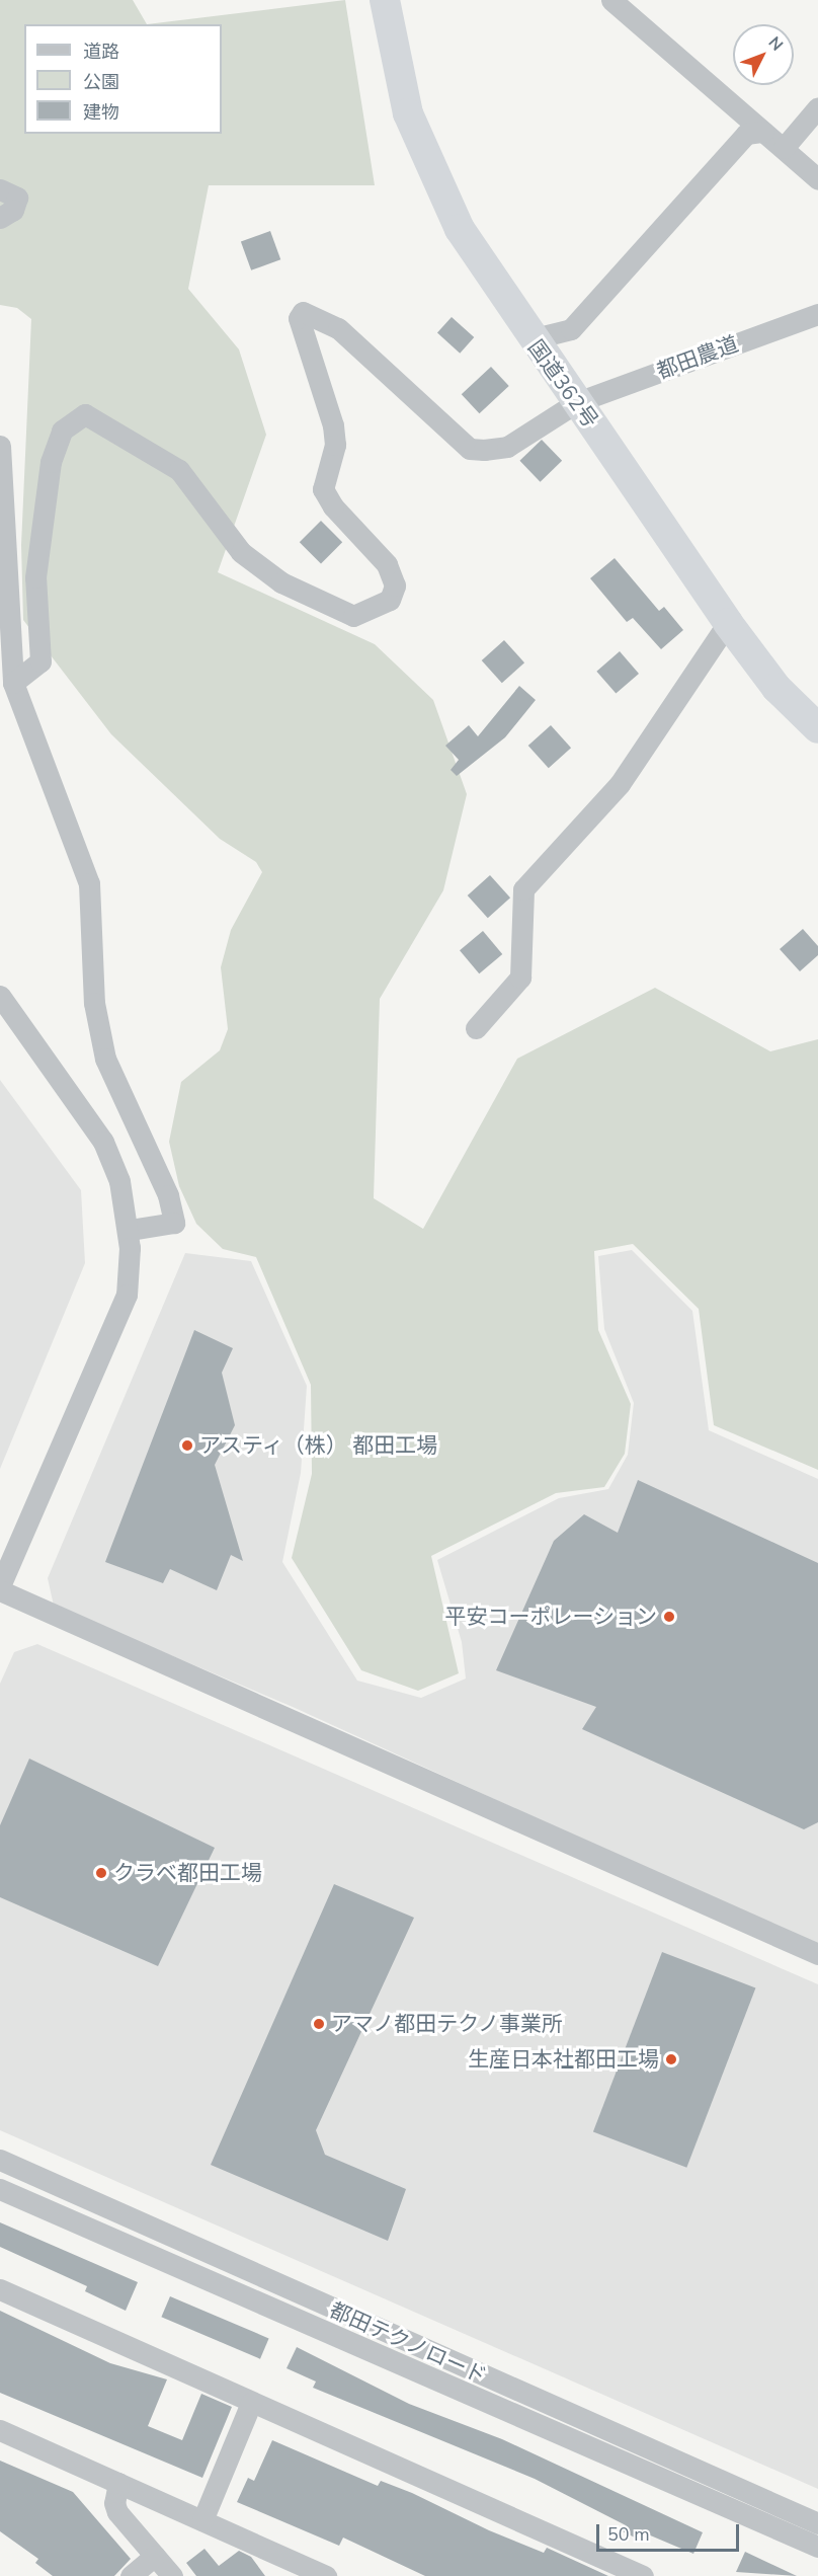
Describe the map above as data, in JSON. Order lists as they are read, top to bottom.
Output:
{
  "streets": {
    "highway": ["国道362号"],
    "street": ["都田農道", "都田テクノロード"]
  },
  "crossings": [
    ["都田農道", "国道362号"]
  ],
  "places": [
    "アスティ（株） 都田工場",
    "平安コーポレーション",
    "クラベ都田工場",
    "アマノ都田テクノ事業所",
    "生産日本社都田工場"
  ],
  "legend": ["道路", "公園", "建物"],
  "scale_bar": "50 m",
  "north": "top right"
}
